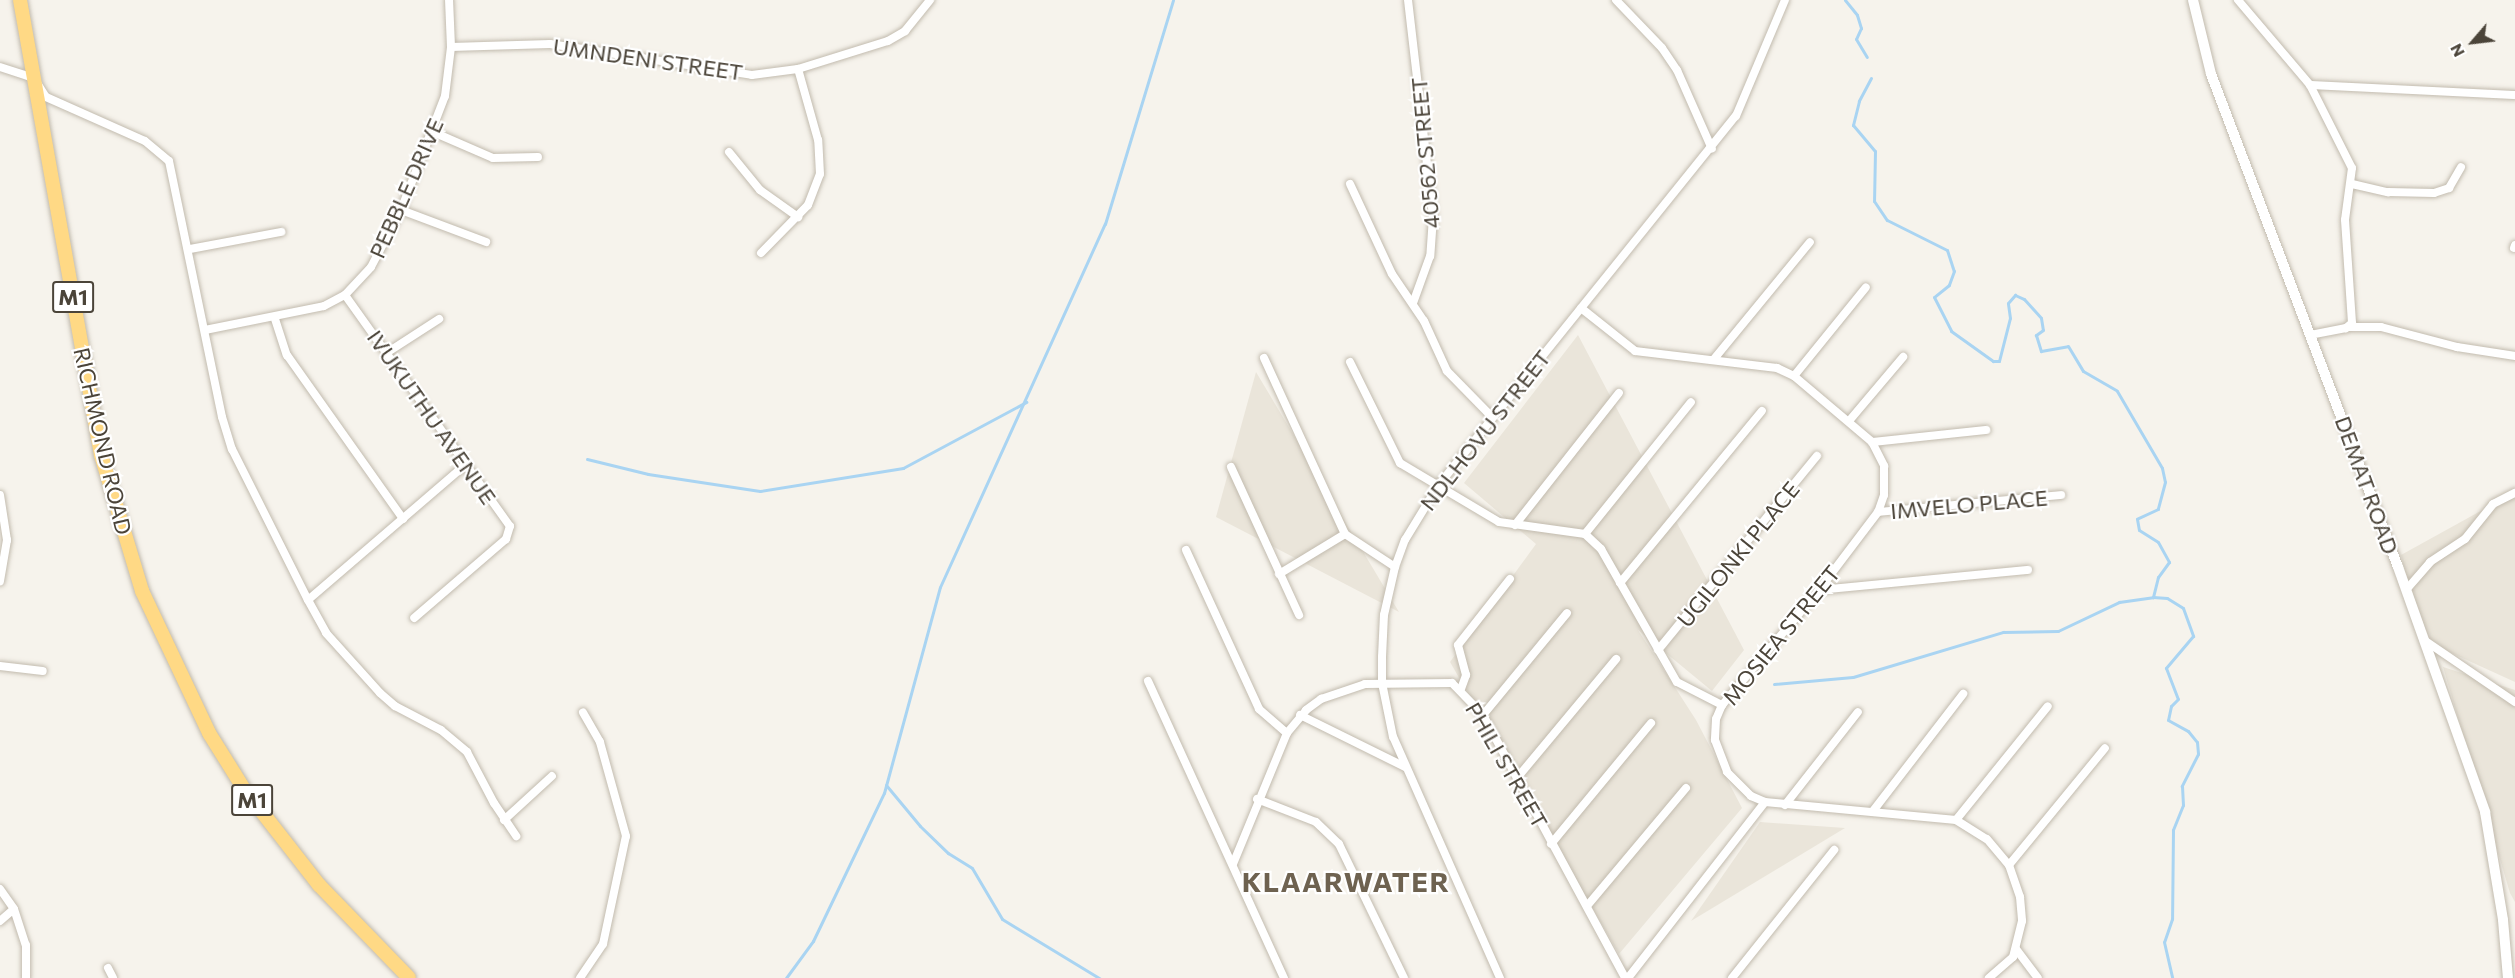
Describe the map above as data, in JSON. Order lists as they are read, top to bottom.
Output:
{
  "streets": {
    "highway": ["M1", "RICHMOND ROAD"],
    "street": [
      "UMNDENI STREET",
      "40562 STREET",
      "PEBBLE DRIVE",
      "IVUKUTHU AVENUE",
      "NDLHOVU STREET",
      "DEMAT ROAD",
      "IMVELO PLACE",
      "UGILONKI PLACE",
      "MOSIEA STREET",
      "PHILI STREET"
    ]
  },
  "crossings": [
    ["UMNDENI STREET", "PEBBLE DRIVE"],
    ["PEBBLE DRIVE", "IVUKUTHU AVENUE"],
    ["NDLHOVU STREET", "MOSIEA STREET"],
    ["NDLHOVU STREET", "PHILI STREET"],
    ["IMVELO PLACE", "MOSIEA STREET"]
  ],
  "districts": ["KLAARWATER"],
  "north": "bottom left"
}
